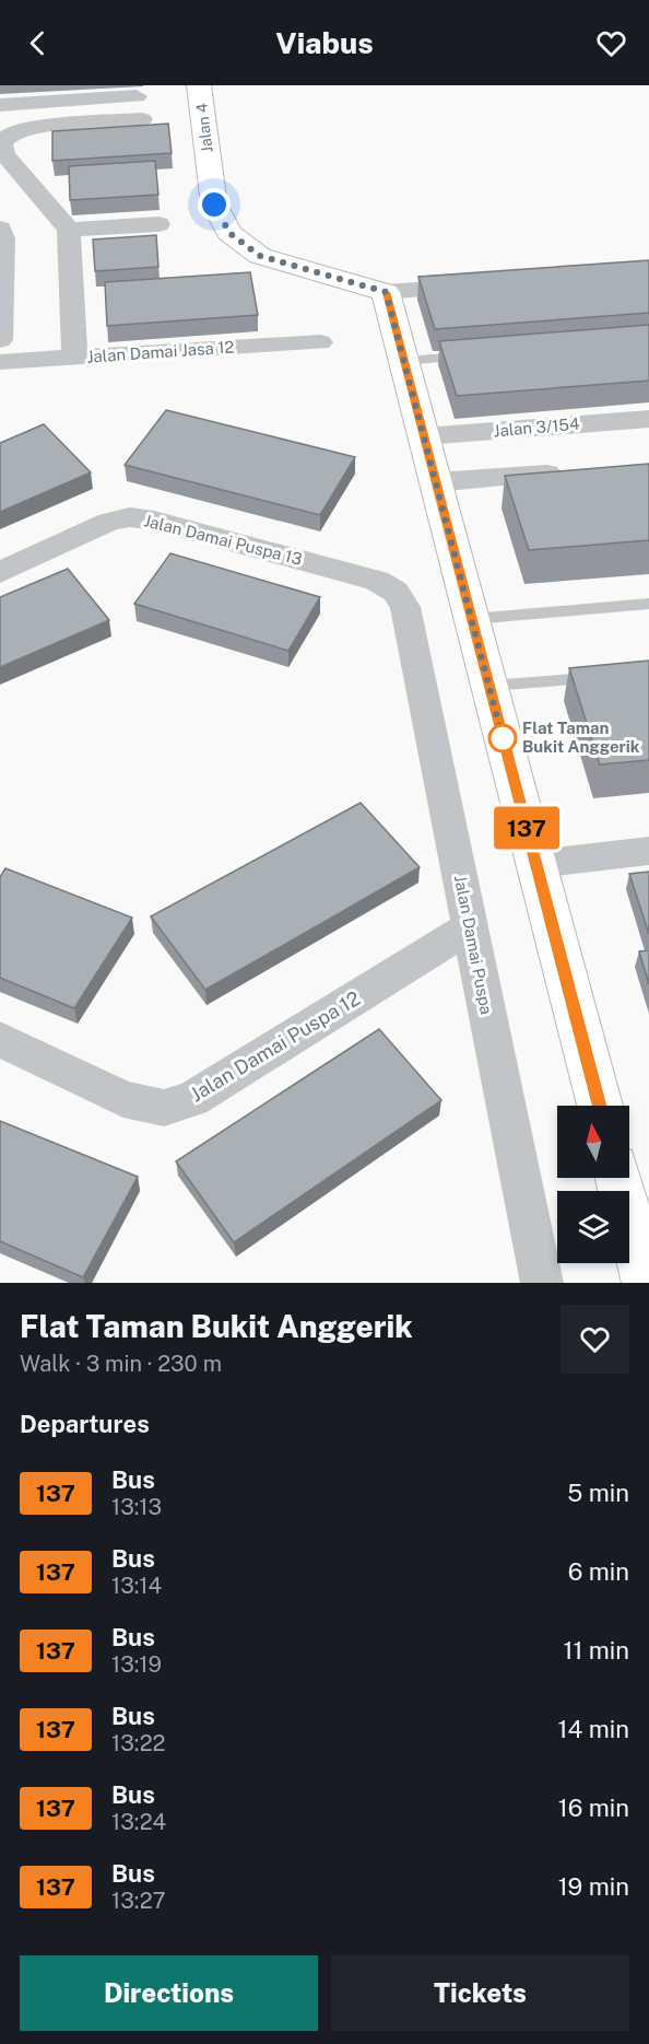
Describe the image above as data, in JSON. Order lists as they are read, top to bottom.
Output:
{
  "streets": {
    "street": [
      "Jalan 4",
      "Jalan Damai Jasa 12",
      "Jalan 3/154",
      "Jalan Damai Puspa 13",
      "Jalan Damai Puspa",
      "Jalan Damai Puspa 12"
    ]
  },
  "crossings": [
    ["Jalan Damai Puspa 13", "Jalan Damai Puspa"],
    ["Jalan Damai Puspa", "Jalan Damai Puspa 12"]
  ],
  "places": ["Flat Taman Bukit Anggerik"],
  "lines": ["bus line 137"],
  "north": "top",
  "page": {
    "header": "Viabus",
    "on_map": "137",
    "heading": [
      ["Flat Taman Bukit Anggerik", "Walk · 3 min · 230 m"],
      "Departures"
    ],
    "list": [
      {
        "mark": "137",
        "name": "Bus",
        "note": "13:13",
        "value": "5 min"
      },
      {
        "mark": "137",
        "name": "Bus",
        "note": "13:14",
        "value": "6 min"
      },
      {
        "mark": "137",
        "name": "Bus",
        "note": "13:19",
        "value": "11 min"
      },
      {
        "mark": "137",
        "name": "Bus",
        "note": "13:22",
        "value": "14 min"
      },
      {
        "mark": "137",
        "name": "Bus",
        "note": "13:24",
        "value": "16 min"
      },
      {
        "mark": "137",
        "name": "Bus",
        "note": "13:27",
        "value": "19 min"
      }
    ],
    "buttons": ["Directions", "Tickets"]
  }
}
